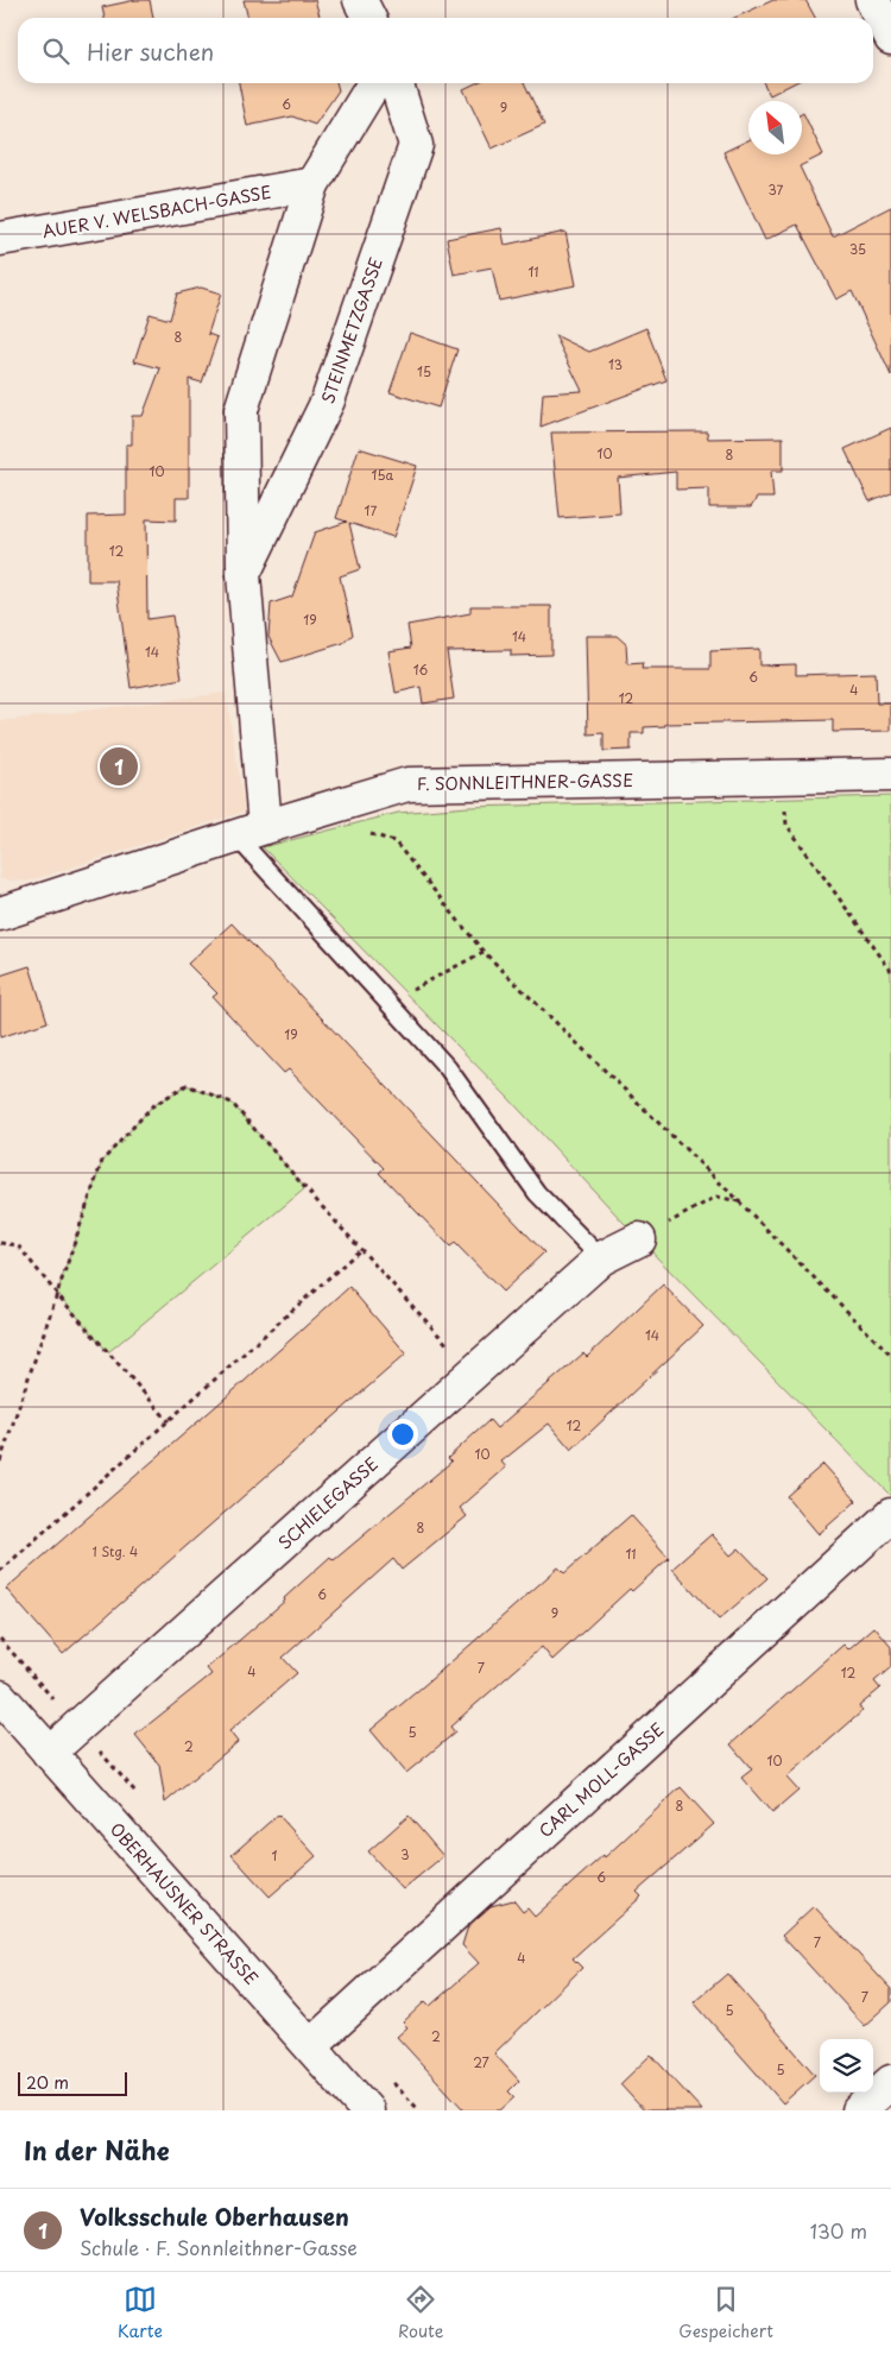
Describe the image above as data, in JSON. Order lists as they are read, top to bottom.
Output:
{
  "streets": {
    "street": [
      "AUER V. WELSBACH-GASSE",
      "STEINMETZGASSE",
      "F. SONNLEITHNER-GASSE",
      "SCHIELEGASSE",
      "CARL MOLL-GASSE",
      "OBERHAUSNER STRASSE"
    ]
  },
  "crossings": [
    ["SCHIELEGASSE", "OBERHAUSNER STRASSE"],
    ["CARL MOLL-GASSE", "OBERHAUSNER STRASSE"]
  ],
  "house_numbers": [
    "6",
    "9",
    "37",
    "35",
    "11",
    "8",
    "13",
    "15",
    "10",
    "8",
    "10",
    "15a",
    "17",
    "12",
    "19",
    "14",
    "14",
    "16",
    "6",
    "4",
    "12",
    "19",
    "14",
    "12",
    "10",
    "8",
    "1 Stg. 4",
    "11",
    "6",
    "9",
    "7",
    "4",
    "12",
    "5",
    "2",
    "10",
    "8",
    "3",
    "1",
    "6",
    "7",
    "4",
    "7",
    "5",
    "2",
    "27",
    "5"
  ],
  "scale_bar": "20 m",
  "north": "top left",
  "page": {
    "search": "Hier suchen",
    "pins": "1",
    "scale": "20 m",
    "heading": "In der Nähe",
    "list": [
      {
        "mark": "1",
        "name": "Volksschule Oberhausen",
        "note": "Schule · F. Sonnleithner-Gasse",
        "value": "130 m"
      }
    ],
    "nav": ["Karte", "Route", "Gespeichert"]
  }
}
